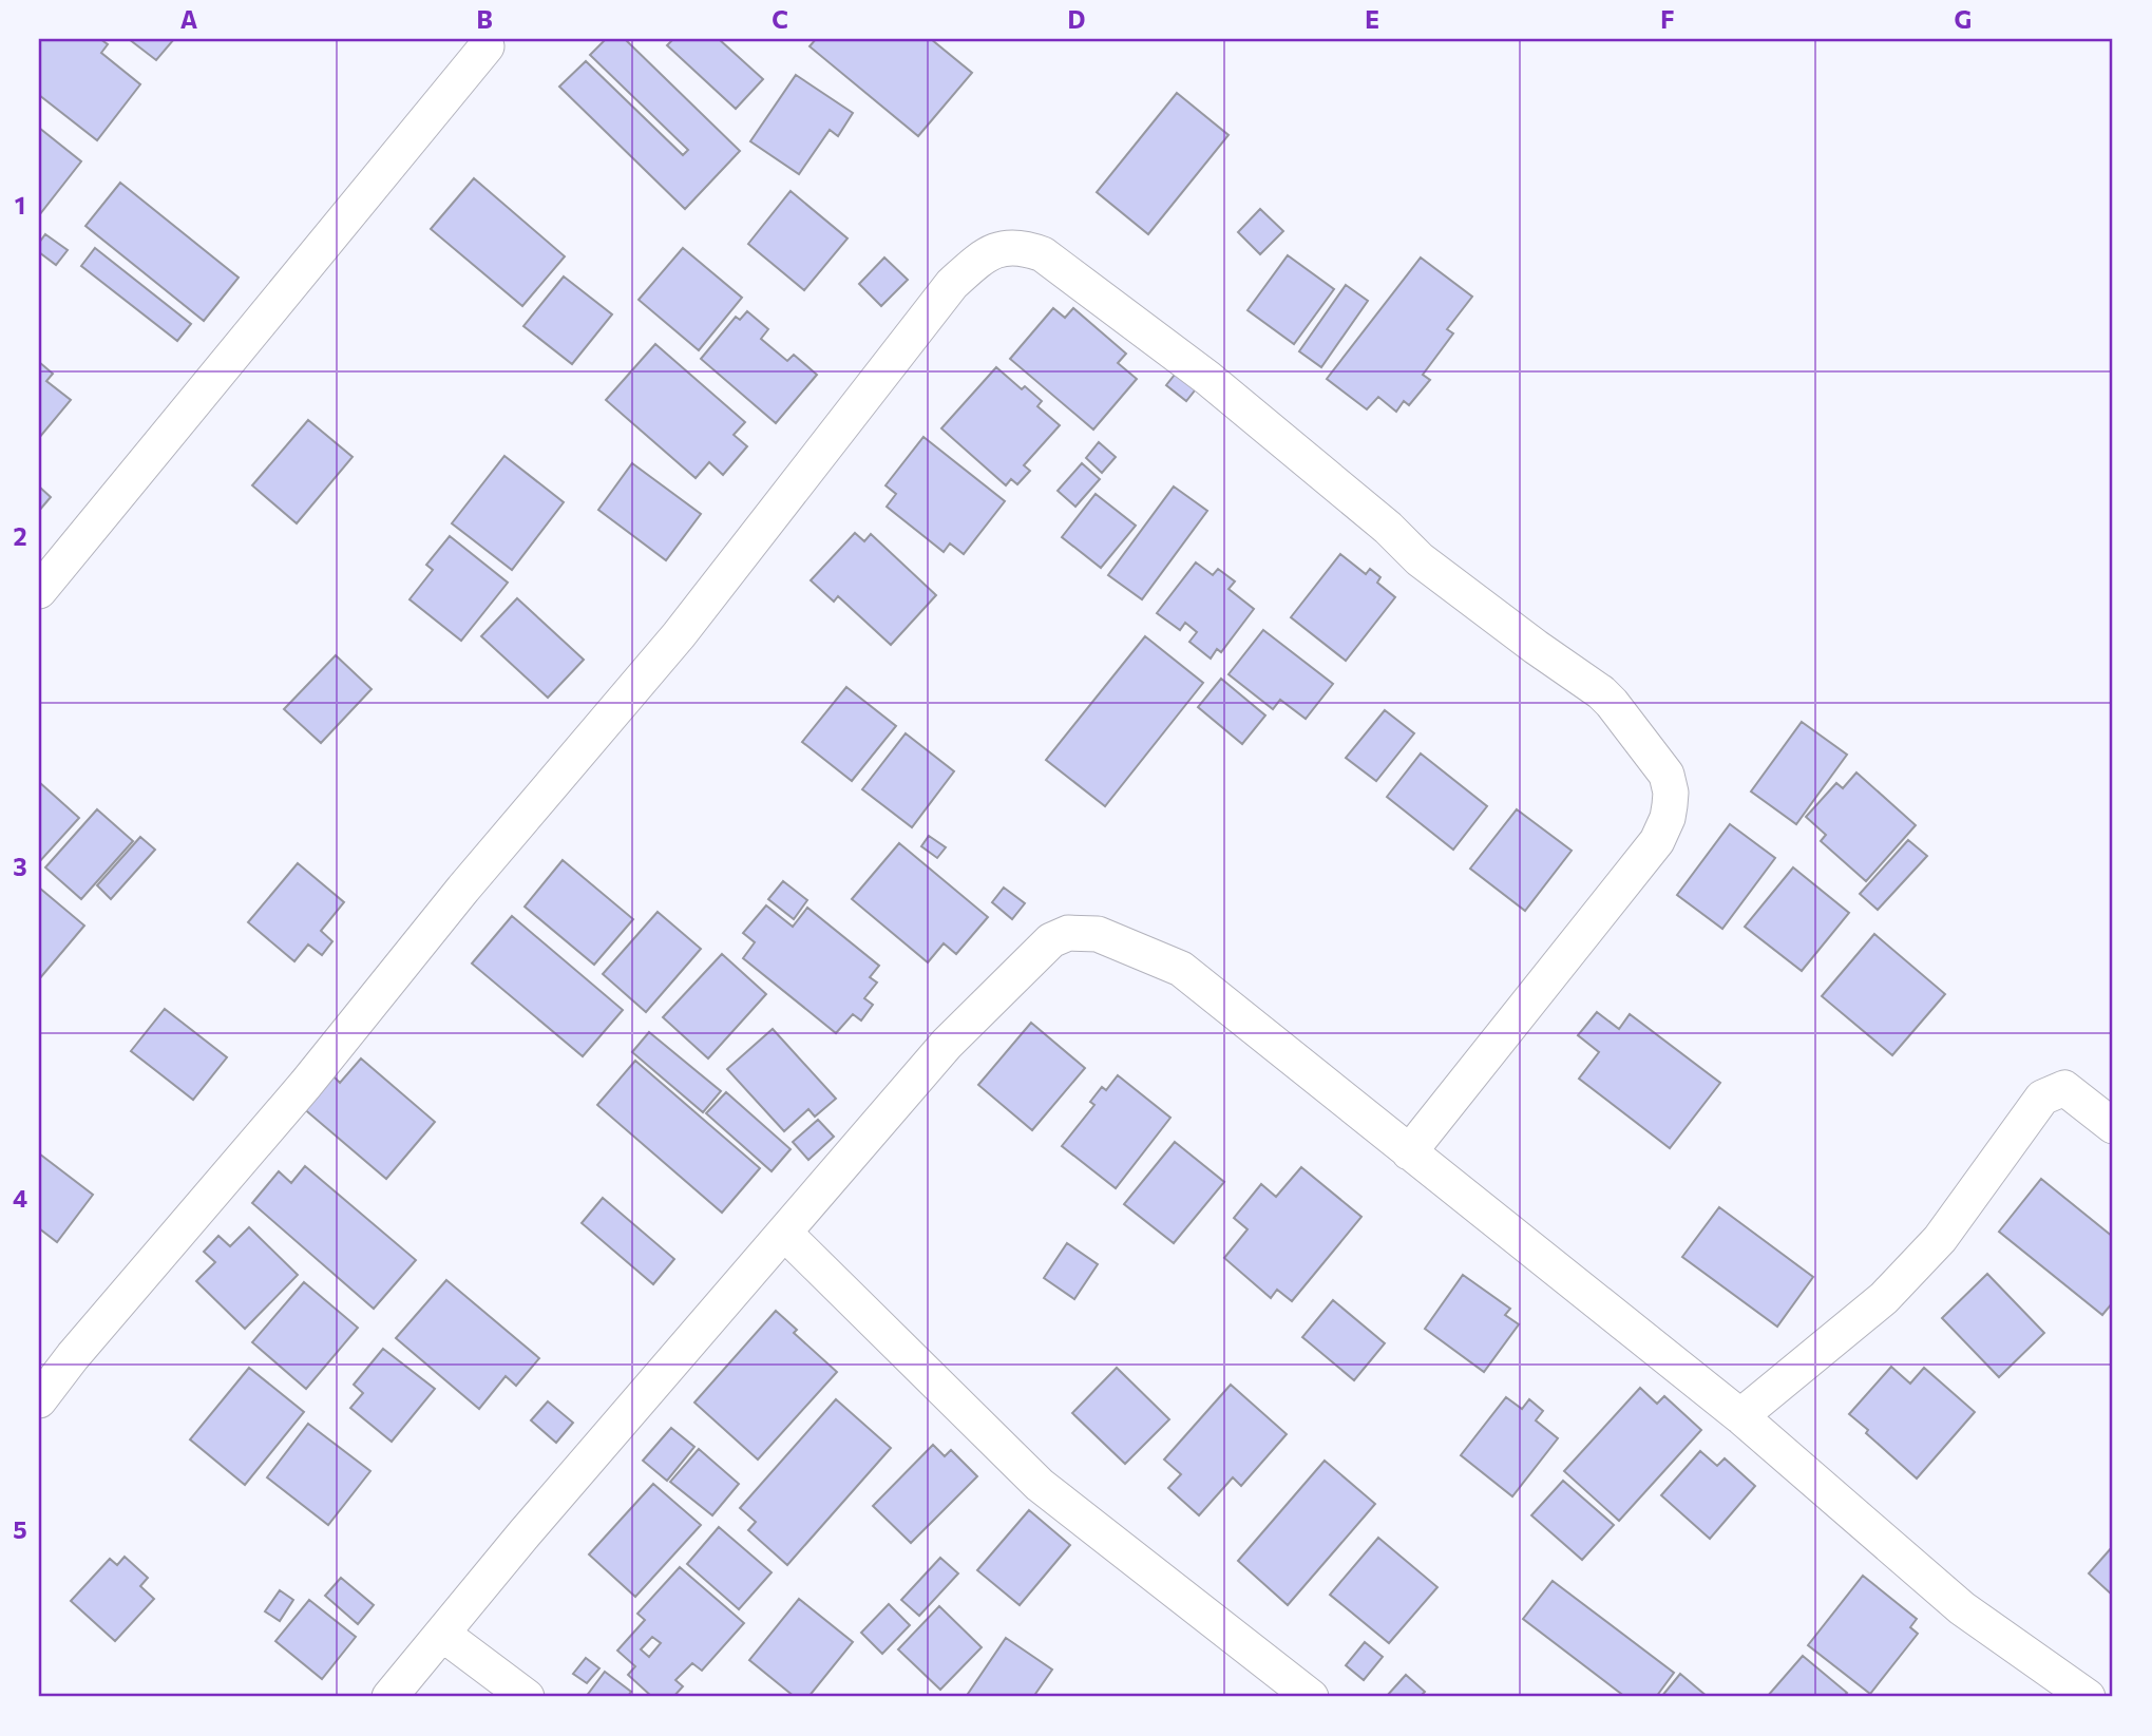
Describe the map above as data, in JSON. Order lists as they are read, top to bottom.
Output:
{
  "grid": {
    "columns": [
      "A",
      "B",
      "C",
      "D",
      "E",
      "F",
      "G"
    ],
    "rows": [
      "1",
      "2",
      "3",
      "4",
      "5"
    ]
  }
}
